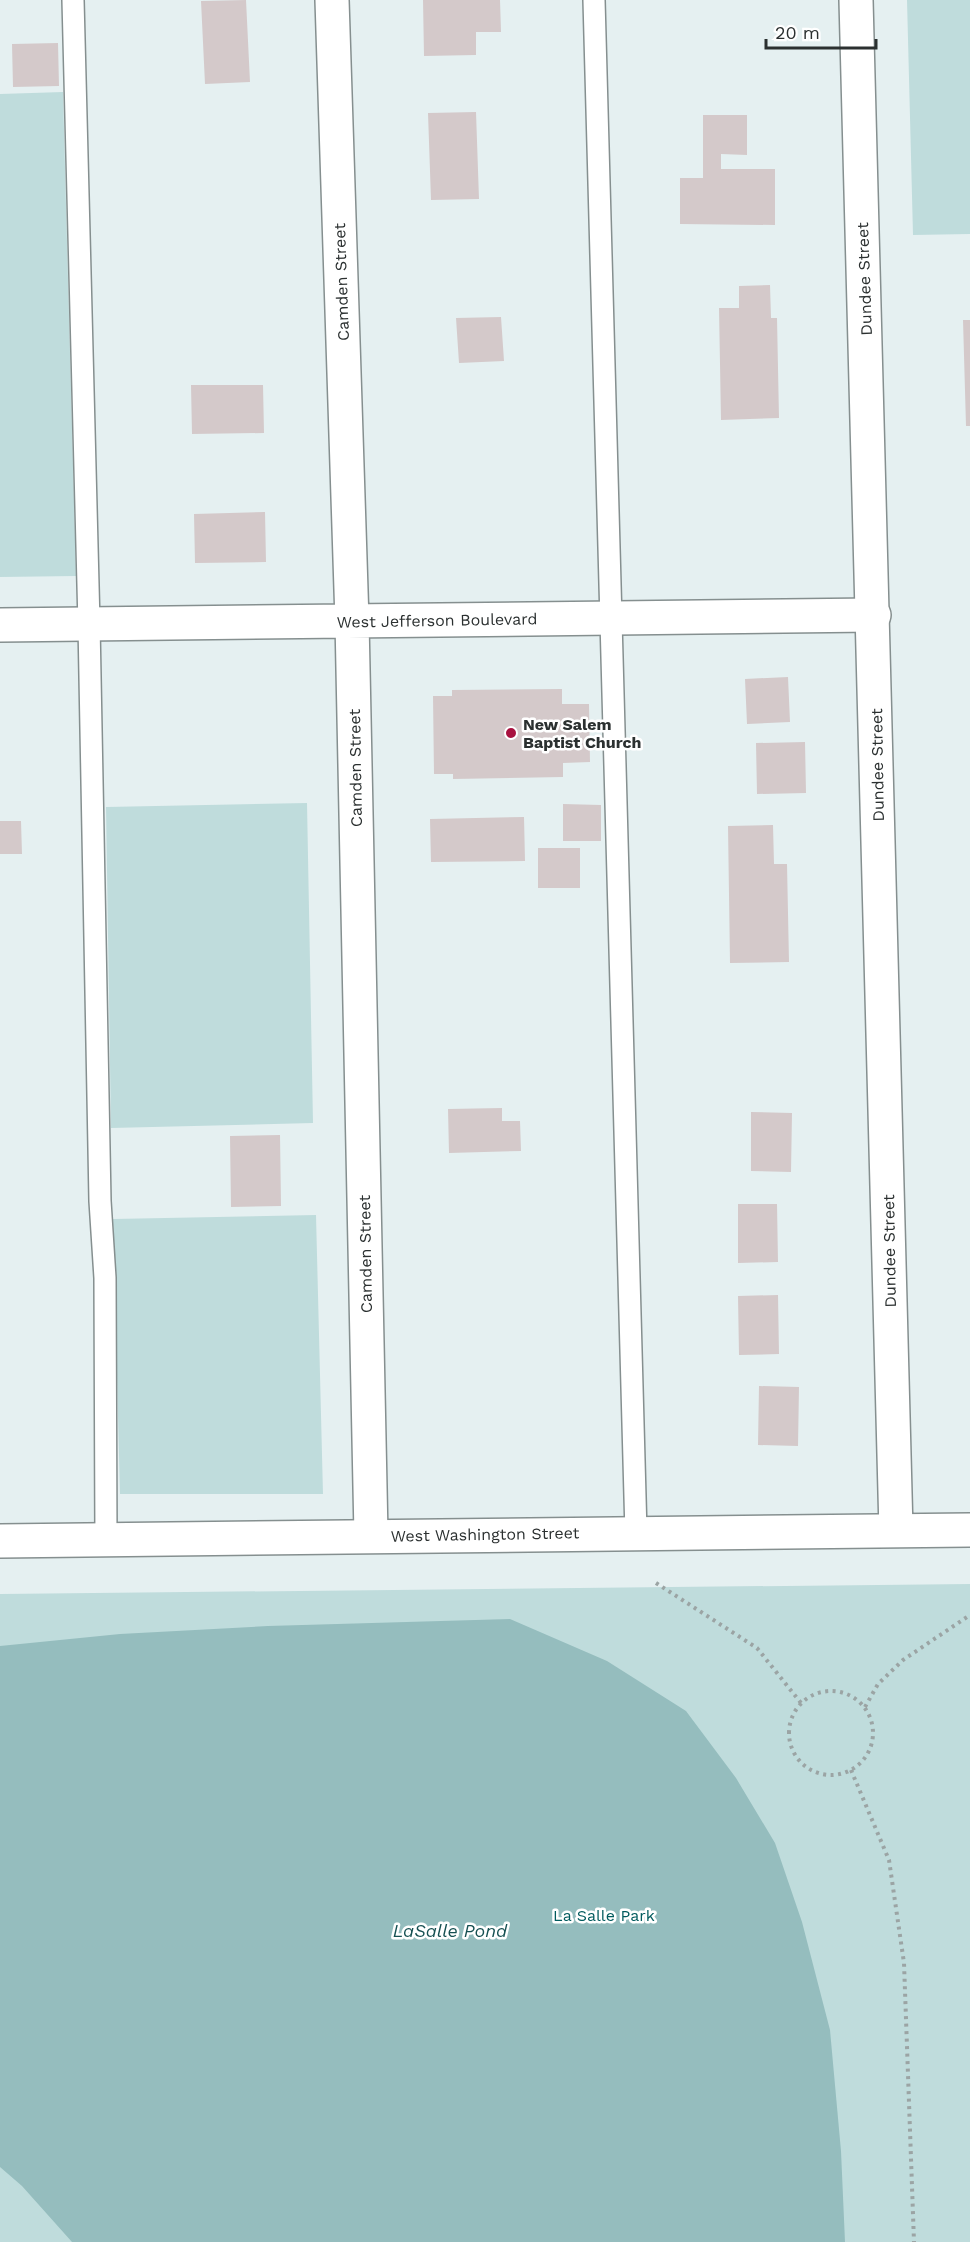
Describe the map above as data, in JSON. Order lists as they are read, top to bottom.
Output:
{
  "streets": {
    "street": [
      "Dundee Street",
      "Camden Street",
      "West Jefferson Boulevard",
      "West Washington Street"
    ]
  },
  "crossings": [
    ["Dundee Street", "West Jefferson Boulevard"],
    ["Dundee Street", "West Washington Street"],
    ["Camden Street", "West Jefferson Boulevard"],
    ["Camden Street", "West Washington Street"]
  ],
  "water": ["LaSalle Pond"],
  "parks": ["La Salle Park"],
  "places": ["New Salem Baptist Church"],
  "scale_bar": "20 m"
}
